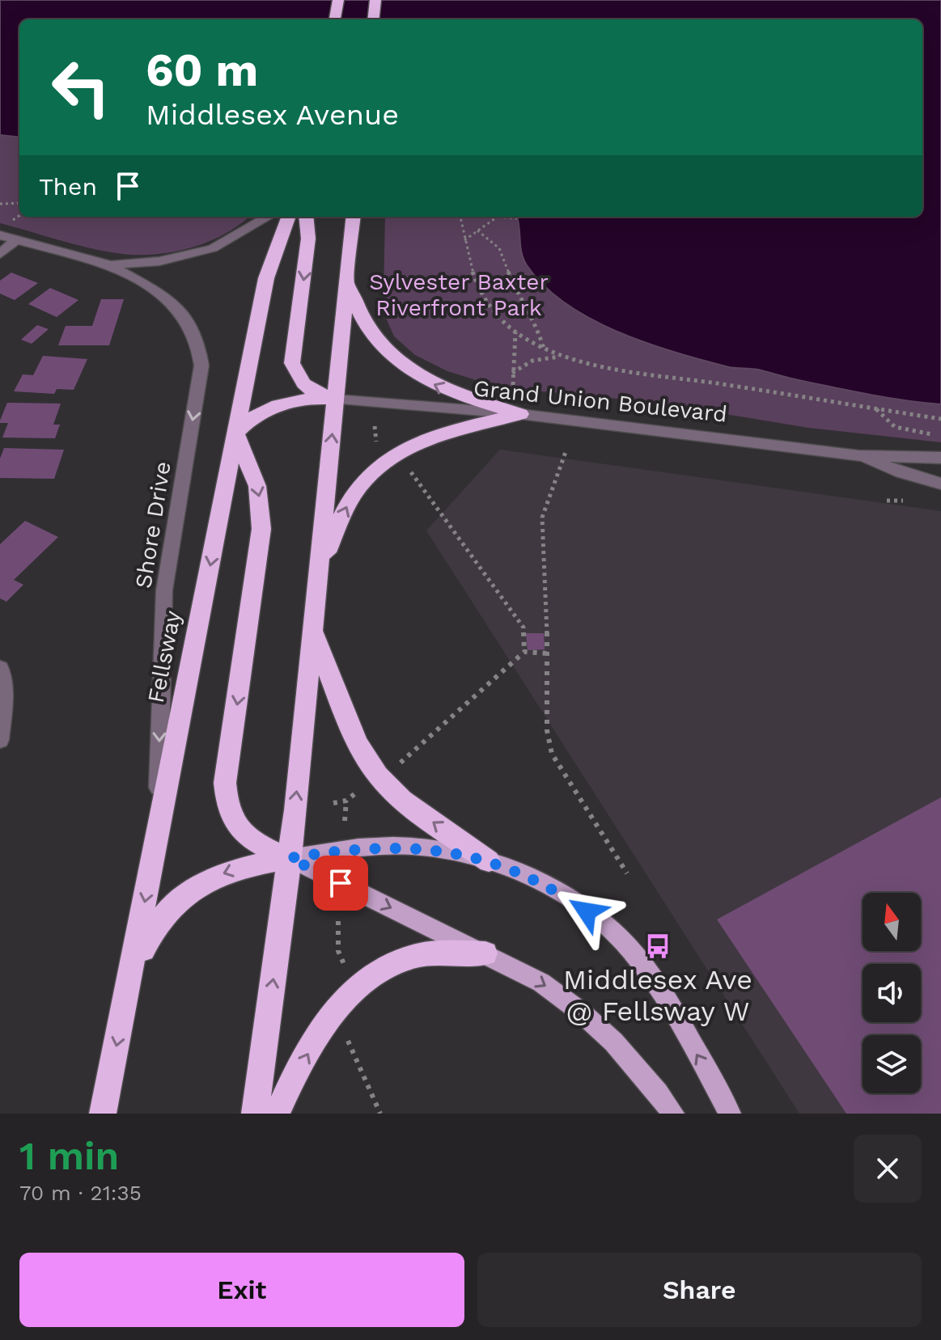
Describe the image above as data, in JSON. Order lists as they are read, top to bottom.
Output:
{
  "streets": {
    "highway": ["Fellsway"],
    "street": ["Grand Union Boulevard", "Shore Drive"]
  },
  "crossings": [
    ["Shore Drive", "Fellsway"]
  ],
  "one_way": ["Shore Drive"],
  "parks": ["Sylvester Baxter Riverfront Park"],
  "places": {
    "bus stop": ["Middlesex Ave @ Fellsway W"]
  },
  "north": "top",
  "page": {
    "turn": ["60 m", "Middlesex Avenue"],
    "then": "Then",
    "heading": ["1 min", "70 m · 21:35"],
    "buttons": ["Exit", "Share"]
  }
}
